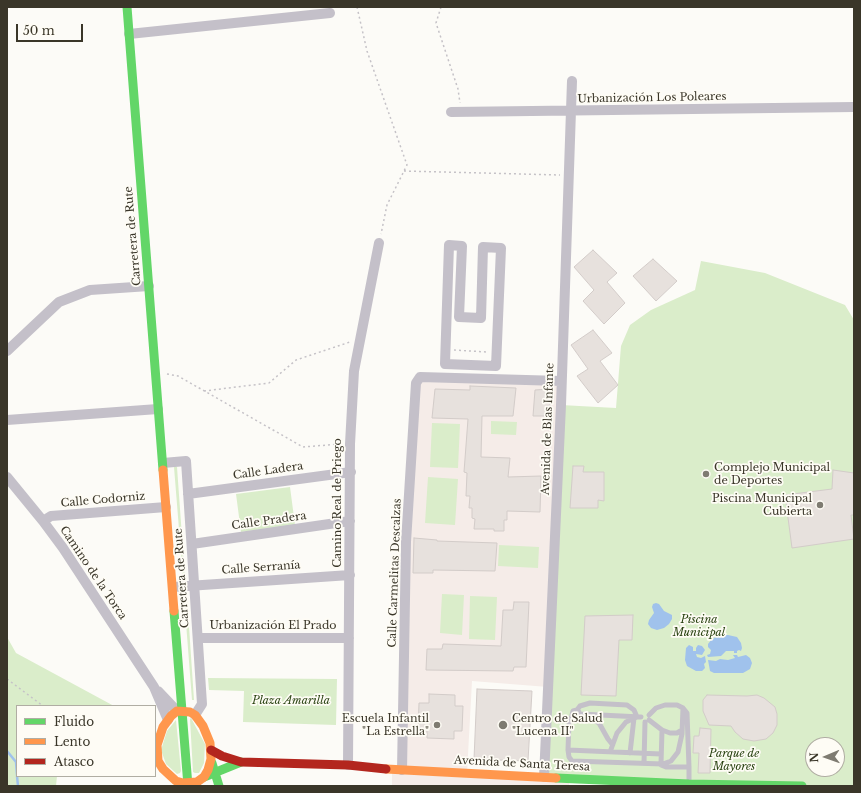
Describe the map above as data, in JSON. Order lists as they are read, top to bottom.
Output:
{
  "streets": {
    "street": [
      "Urbanización Los Poleares",
      "Carretera de Rute",
      "Avenida de Blas Infante",
      "Calle Ladera",
      "Calle Codorniz",
      "Camino Real de Priego",
      "Calle Pradera",
      "Calle Serranía",
      "Camino de la Torca",
      "Calle Carmelitas Descalzas",
      "Urbanización El Prado",
      "Avenida de Santa Teresa"
    ]
  },
  "crossings": [
    ["Urbanización Los Poleares", "Avenida de Blas Infante"],
    ["Carretera de Rute", "Calle Ladera"],
    ["Carretera de Rute", "Calle Codorniz"],
    ["Carretera de Rute", "Calle Pradera"],
    ["Carretera de Rute", "Calle Serranía"],
    ["Carretera de Rute", "Camino de la Torca"],
    ["Carretera de Rute", "Urbanización El Prado"],
    ["Carretera de Rute", "Avenida de Santa Teresa"],
    ["Avenida de Blas Infante", "Calle Carmelitas Descalzas"],
    ["Avenida de Blas Infante", "Avenida de Santa Teresa"],
    ["Calle Ladera", "Camino Real de Priego"],
    ["Calle Codorniz", "Camino de la Torca"],
    ["Camino Real de Priego", "Calle Pradera"],
    ["Camino Real de Priego", "Calle Serranía"],
    ["Camino Real de Priego", "Urbanización El Prado"],
    ["Camino Real de Priego", "Avenida de Santa Teresa"],
    ["Calle Carmelitas Descalzas", "Avenida de Santa Teresa"]
  ],
  "parks": ["Piscina Municipal", "Plaza Amarilla", "Parque de Mayores"],
  "places": [
    "Complejo Municipal de Deportes",
    "Piscina Municipal Cubierta",
    "Escuela Infantil \"La Estrella\"",
    "Centro de Salud \"Lucena II\""
  ],
  "legend": ["Fluido", "Lento", "Atasco"],
  "scale_bar": "50 m",
  "north": "left"
}
